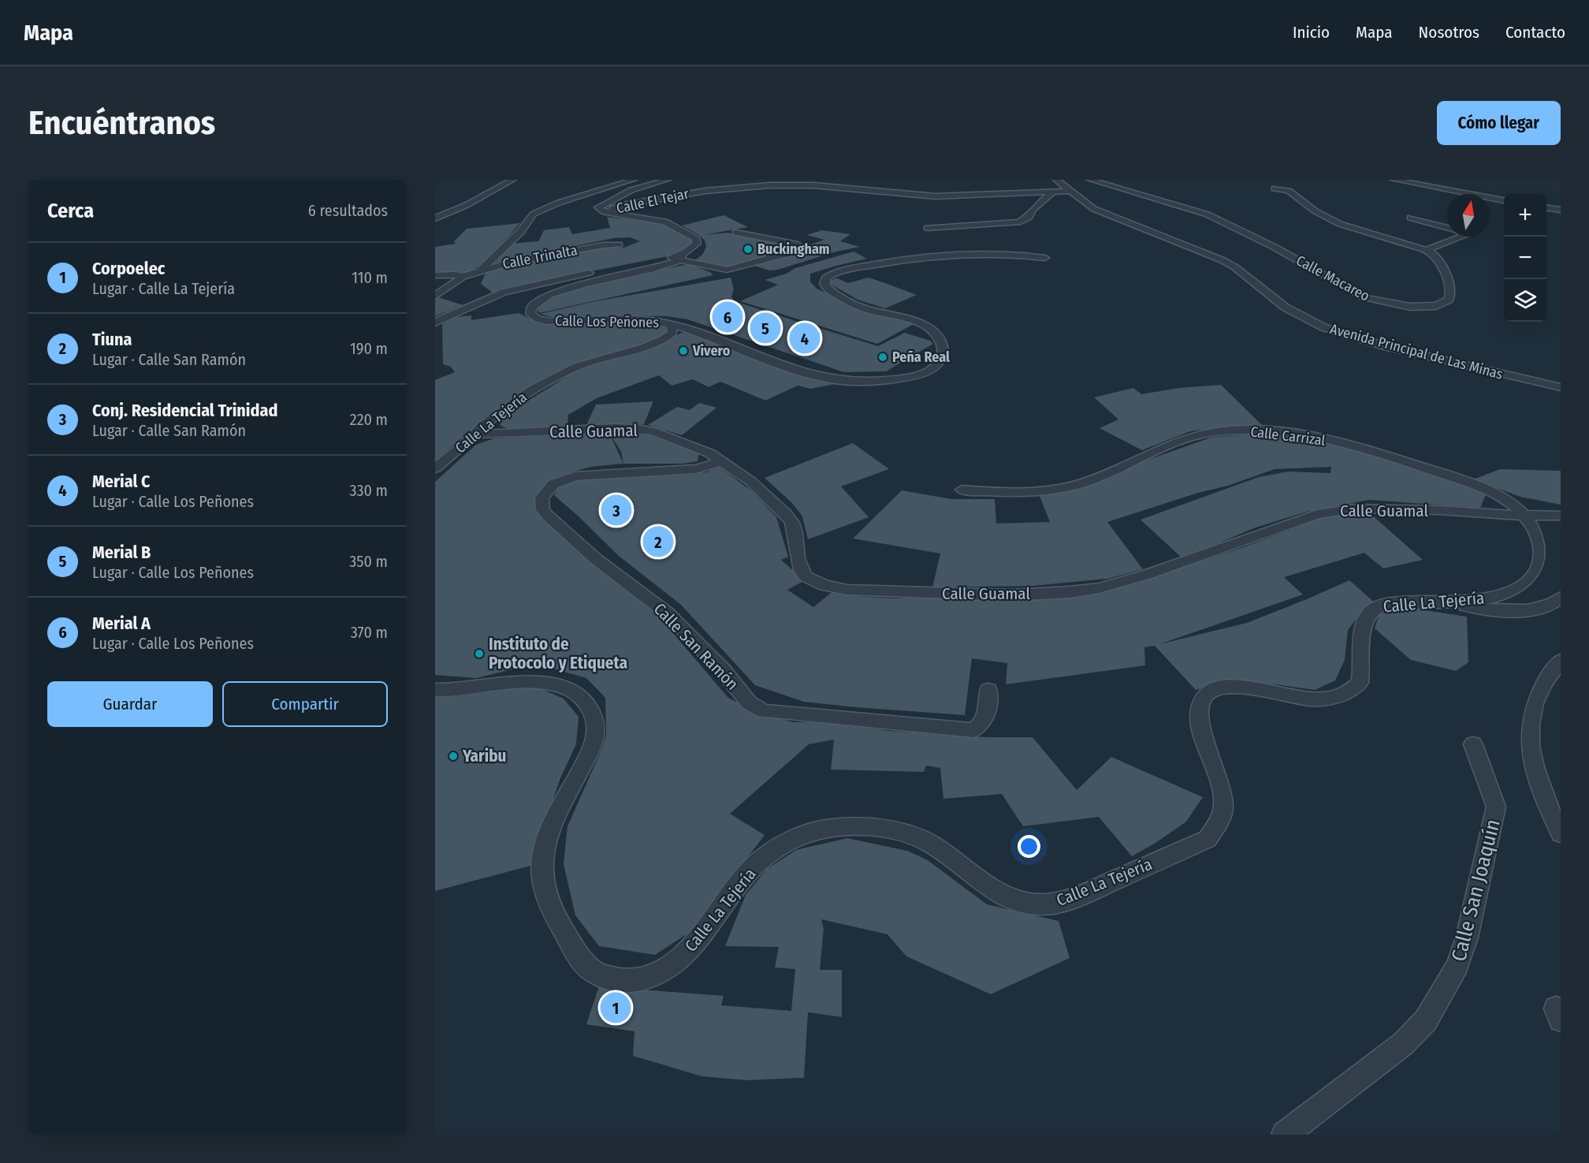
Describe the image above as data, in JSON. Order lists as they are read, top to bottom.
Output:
{
  "streets": {
    "street": [
      "Calle El Tejar",
      "Calle Trinalta",
      "Calle Macareo",
      "Calle Los Peñones",
      "Avenida Principal de Las Minas",
      "Calle La Tejería",
      "Calle Guamal",
      "Calle Carrizal",
      "Calle San Ramón",
      "Calle San Joaquín"
    ]
  },
  "crossings": [
    ["Calle El Tejar", "Calle Los Peñones"],
    ["Calle El Tejar", "Avenida Principal de Las Minas"],
    ["Calle Los Peñones", "Calle La Tejería"],
    ["Calle La Tejería", "Calle Guamal"],
    ["Calle La Tejería", "Calle Carrizal"],
    ["Calle Guamal", "Calle Carrizal"],
    ["Calle Guamal", "Calle San Ramón"]
  ],
  "places": [
    "Buckingham",
    "Vivero",
    "Peña Real",
    "Instituto de Protocolo y Etiqueta",
    "Yaribu"
  ],
  "north": "top",
  "page": {
    "header": "Mapa",
    "nav": [
      "Inicio",
      "Mapa",
      "Nosotros",
      "Contacto"
    ],
    "buttons": [
      "Cómo llegar",
      ["Guardar", "Compartir"]
    ],
    "title": "Encuéntranos",
    "heading": ["Cerca", "6 resultados"],
    "map_buttons": ["+", "−"],
    "list": [
      {
        "mark": "1",
        "name": "Corpoelec",
        "note": "Lugar · Calle La Tejería",
        "value": "110 m"
      },
      {
        "mark": "2",
        "name": "Tiuna",
        "note": "Lugar · Calle San Ramón",
        "value": "190 m"
      },
      {
        "mark": "3",
        "name": "Conj. Residencial Trinidad",
        "note": "Lugar · Calle San Ramón",
        "value": "220 m"
      },
      {
        "mark": "4",
        "name": "Merial C",
        "note": "Lugar · Calle Los Peñones",
        "value": "330 m"
      },
      {
        "mark": "5",
        "name": "Merial B",
        "note": "Lugar · Calle Los Peñones",
        "value": "350 m"
      },
      {
        "mark": "6",
        "name": "Merial A",
        "note": "Lugar · Calle Los Peñones",
        "value": "370 m"
      }
    ],
    "pins": [
      "6",
      "5",
      "4",
      "3",
      "2",
      "1"
    ]
  }
}
